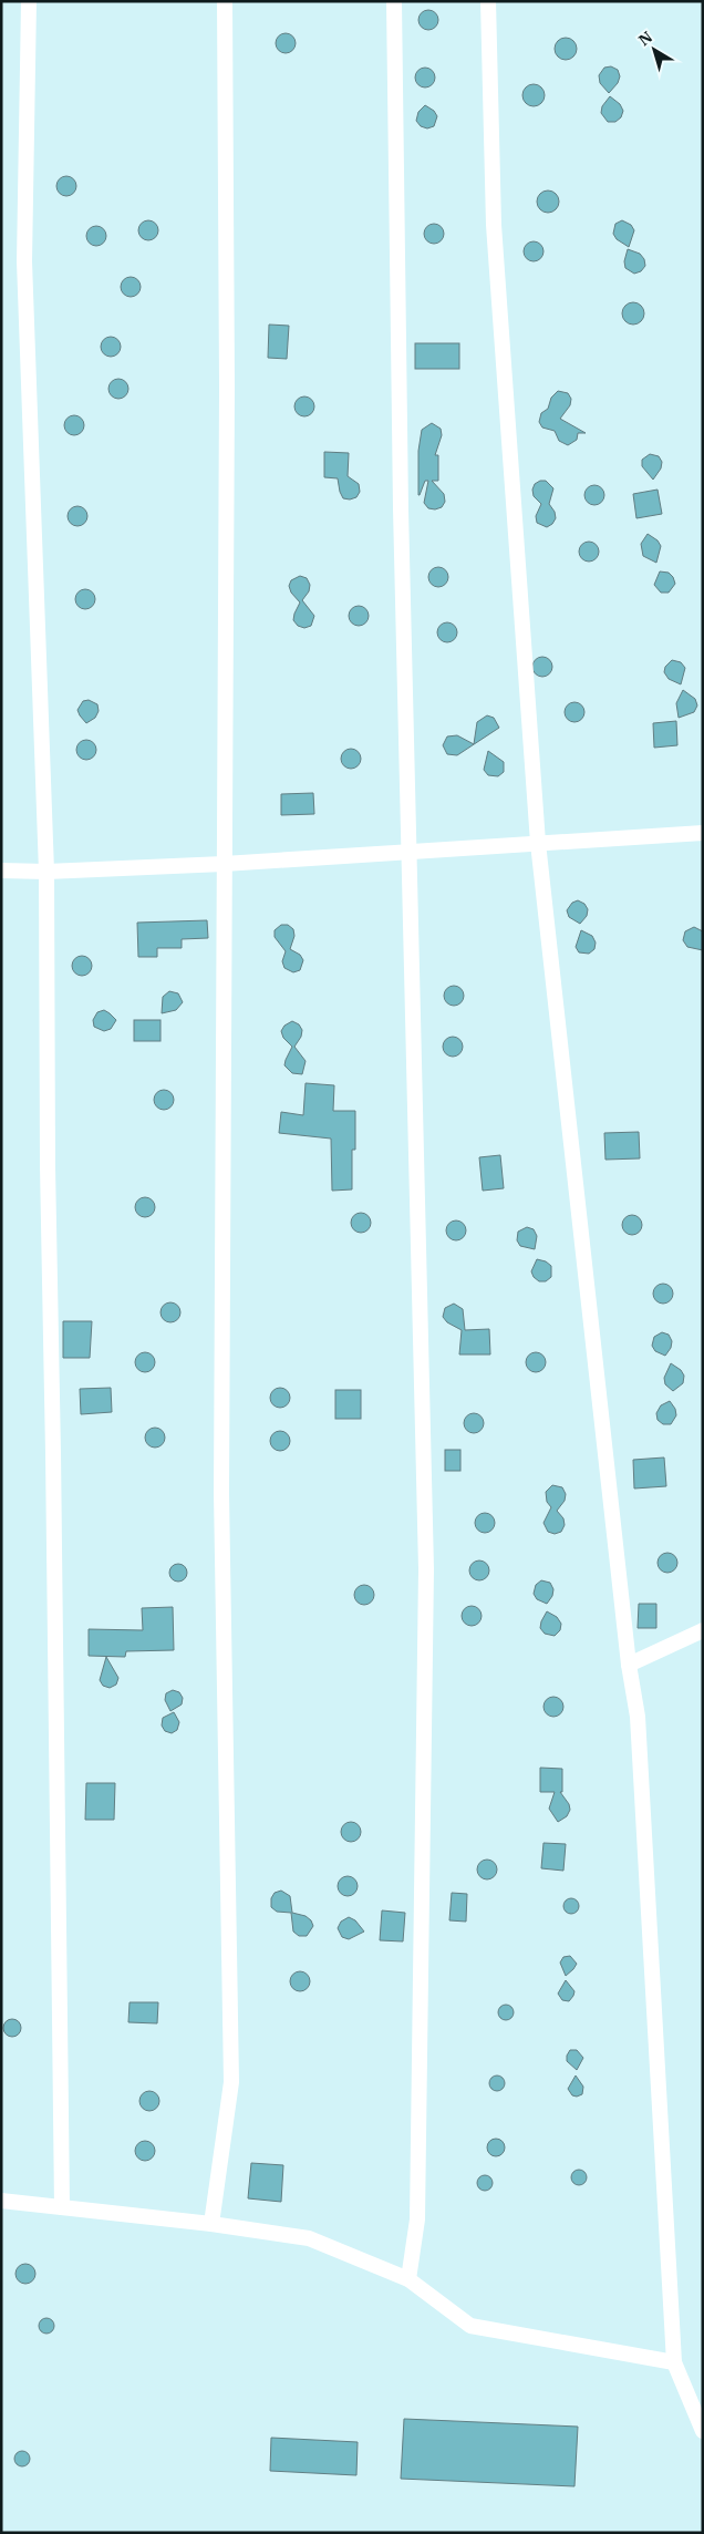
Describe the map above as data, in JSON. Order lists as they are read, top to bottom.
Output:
{
  "north": "top left"
}
